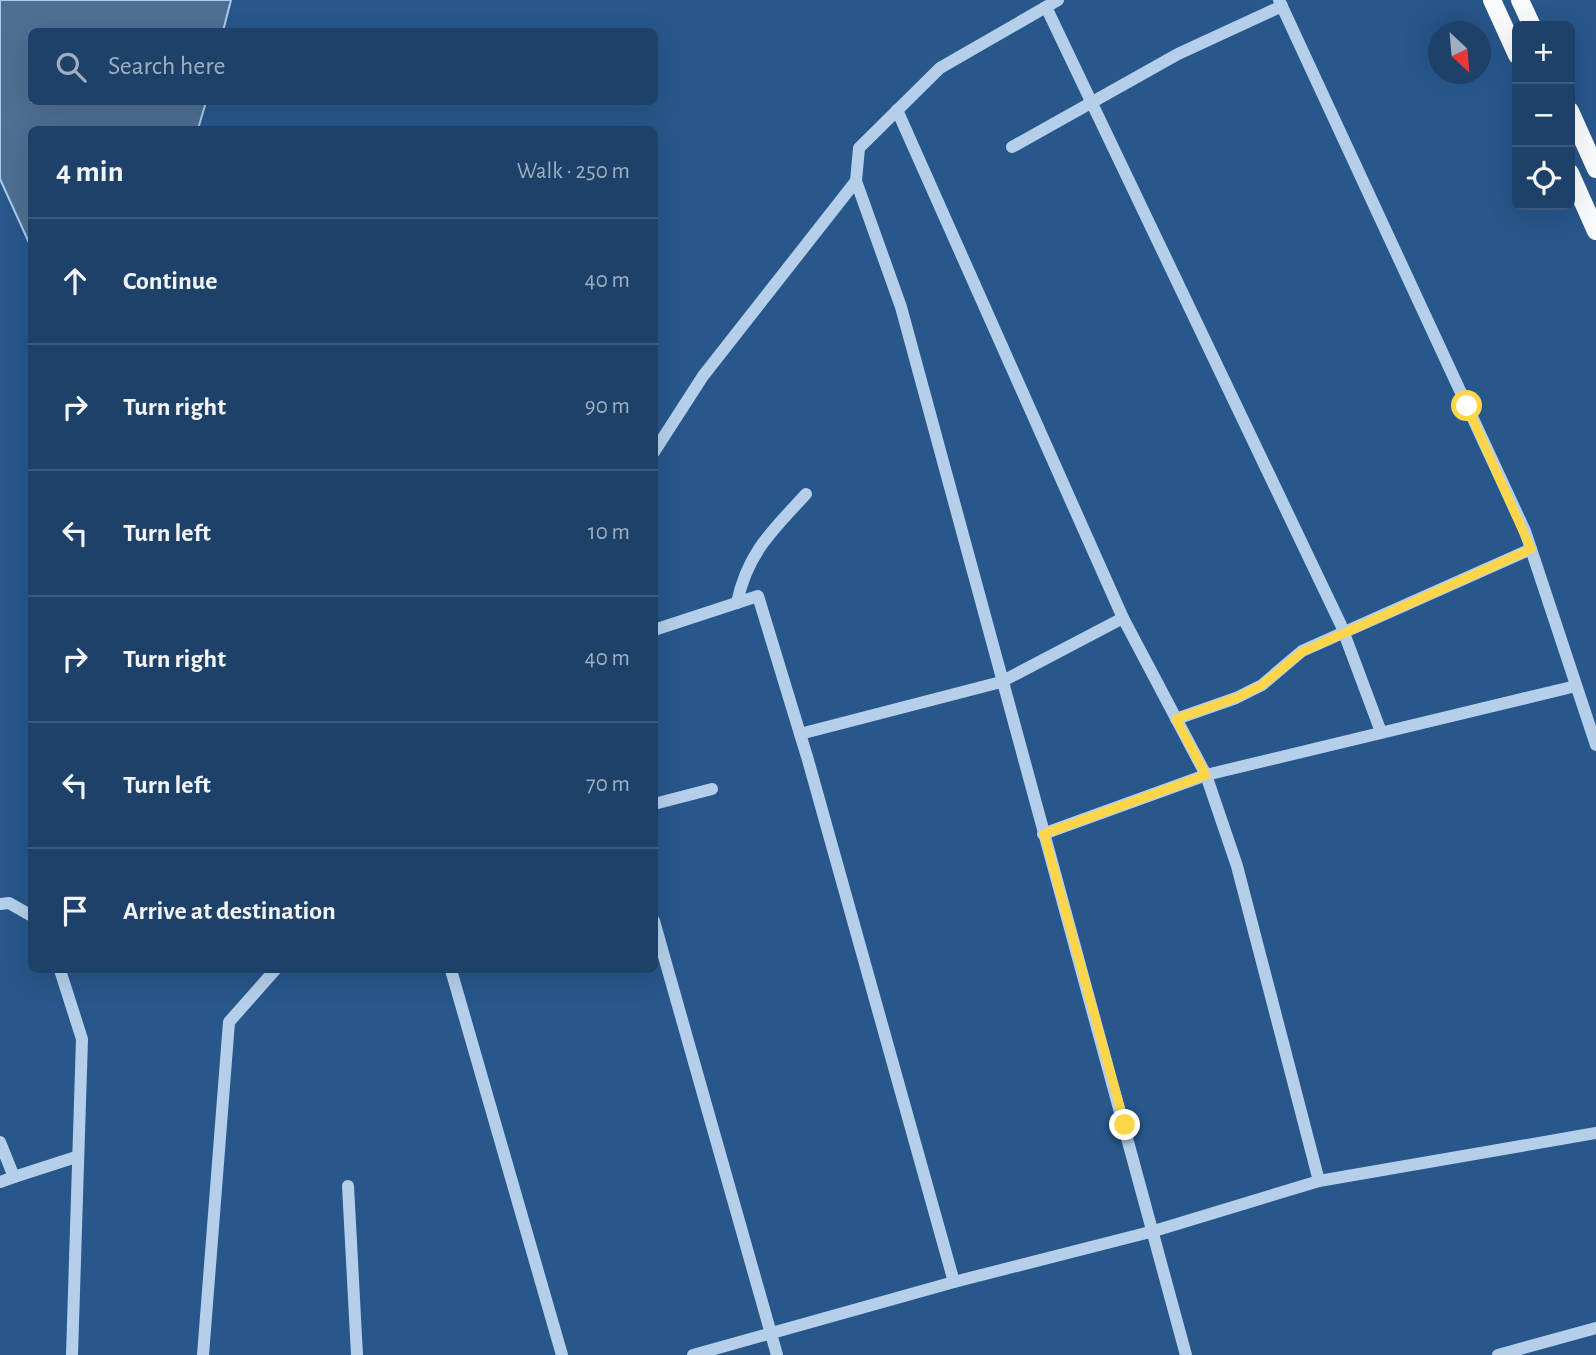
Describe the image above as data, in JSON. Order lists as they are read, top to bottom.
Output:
{
  "north": "bottom right",
  "page": {
    "map_buttons": ["+", "−"],
    "search": "Search here",
    "heading": ["4 min", "Walk · 250 m"],
    "list": [
      ["Continue", "40 m"],
      ["Turn right", "90 m"],
      ["Turn left", "10 m"],
      ["Turn right", "40 m"],
      ["Turn left", "70 m"],
      "Arrive at destination"
    ]
  }
}
